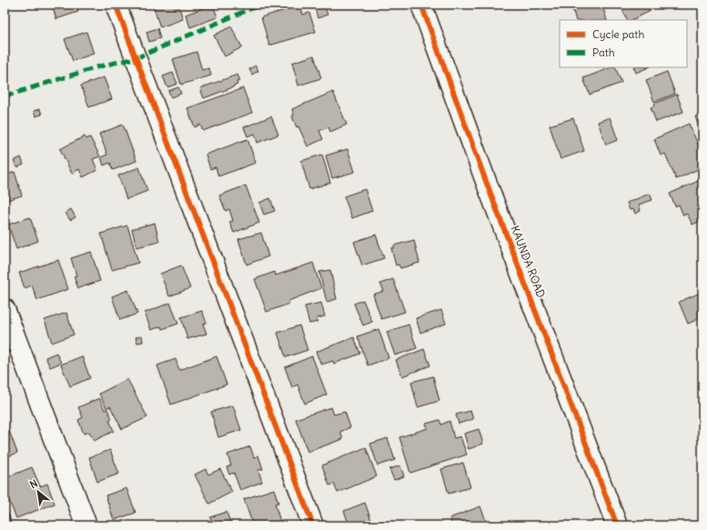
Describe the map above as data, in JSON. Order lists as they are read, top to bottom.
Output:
{
  "streets": {
    "street": ["KAUNDA ROAD"]
  },
  "legend": ["Cycle path", "Path"],
  "north": "top left"
}
